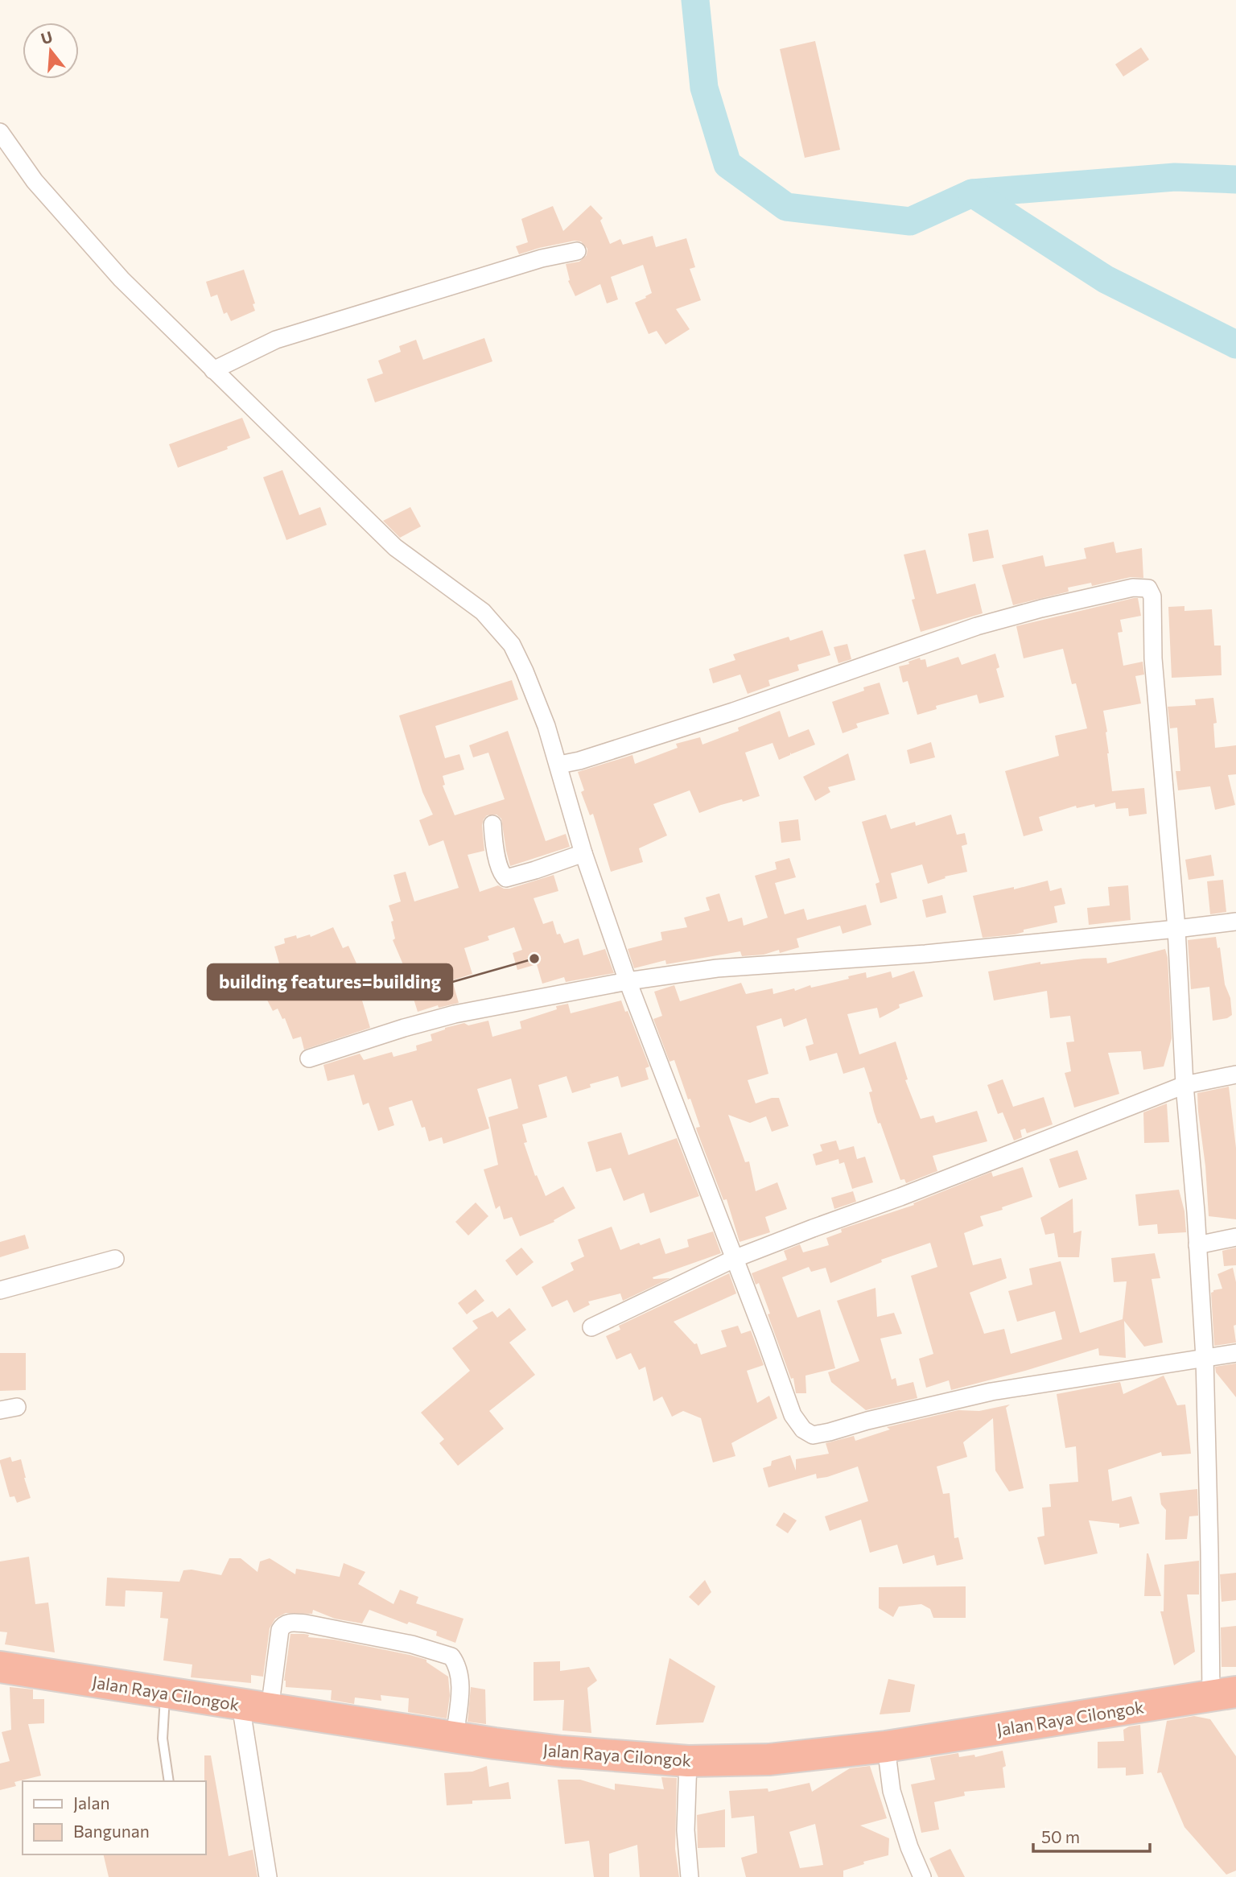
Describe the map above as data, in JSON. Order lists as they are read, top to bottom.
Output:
{
  "streets": {
    "highway": ["Jalan Raya Cilongok"]
  },
  "places": ["building features=building"],
  "legend": ["Jalan", "Bangunan"],
  "scale_bar": "50 m",
  "north": "top"
}
